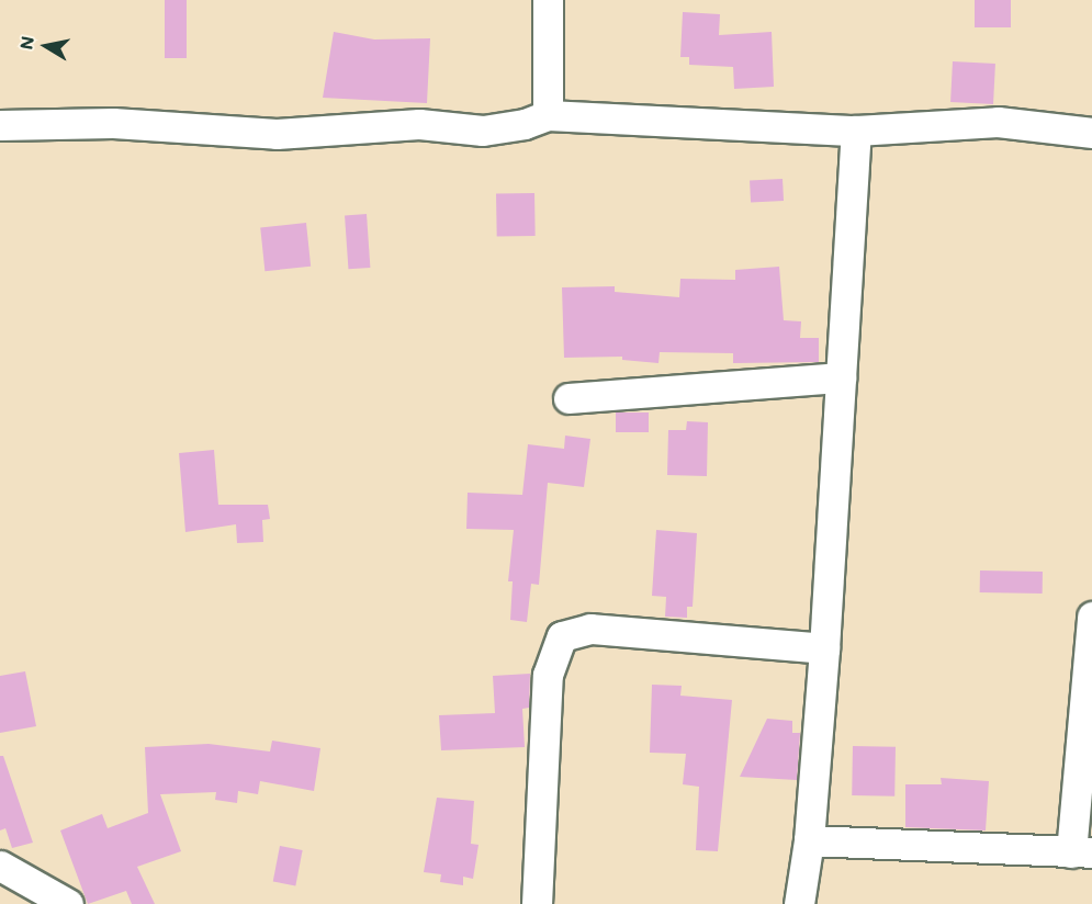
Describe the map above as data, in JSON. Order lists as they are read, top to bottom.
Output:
{
  "north": "left"
}
